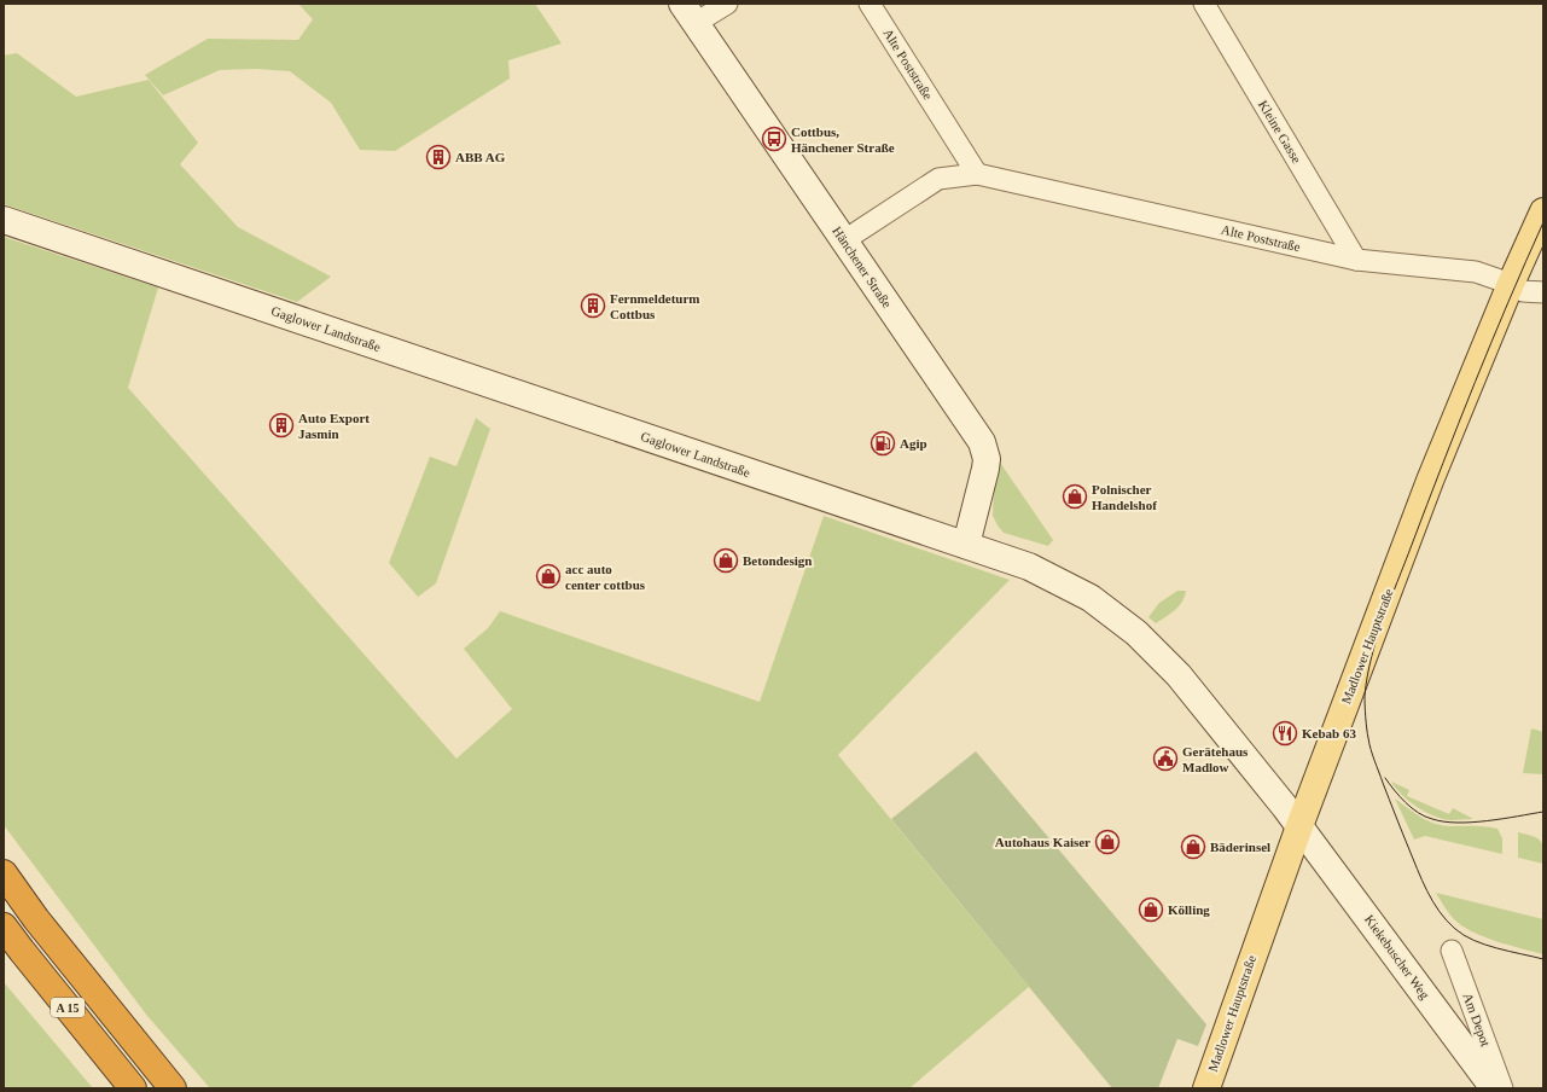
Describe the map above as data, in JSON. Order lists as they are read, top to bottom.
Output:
{
  "streets": {
    "highway": ["A 15"],
    "main road": [
      "Hänchener Straße",
      "Gaglower Landstraße",
      "Madlower Hauptstraße",
      "Kiekebuscher Weg"
    ],
    "street": ["Alte Poststraße", "Kleine Gasse", "Am Depot"]
  },
  "crossings": [
    ["Alte Poststraße", "Kleine Gasse"],
    ["Alte Poststraße", "Hänchener Straße"],
    ["Alte Poststraße", "Madlower Hauptstraße"],
    ["Hänchener Straße", "Gaglower Landstraße"],
    ["Gaglower Landstraße", "Madlower Hauptstraße"],
    ["Gaglower Landstraße", "Kiekebuscher Weg"],
    ["Madlower Hauptstraße", "Kiekebuscher Weg"]
  ],
  "places": {
    "bus stop": ["Cottbus, Hänchener Straße"],
    "building": ["ABB AG", "Fernmeldeturm Cottbus", "Auto Export Jasmin"],
    "fuel station": ["Agip"],
    "shop": [
      "Polnischer Handelshof",
      "Betondesign",
      "acc auto center cottbus",
      "Autohaus Kaiser",
      "Bäderinsel",
      "Kölling"
    ],
    "restaurant": ["Kebab 63"],
    "public building": ["Gerätehaus Madlow"]
  }
}
